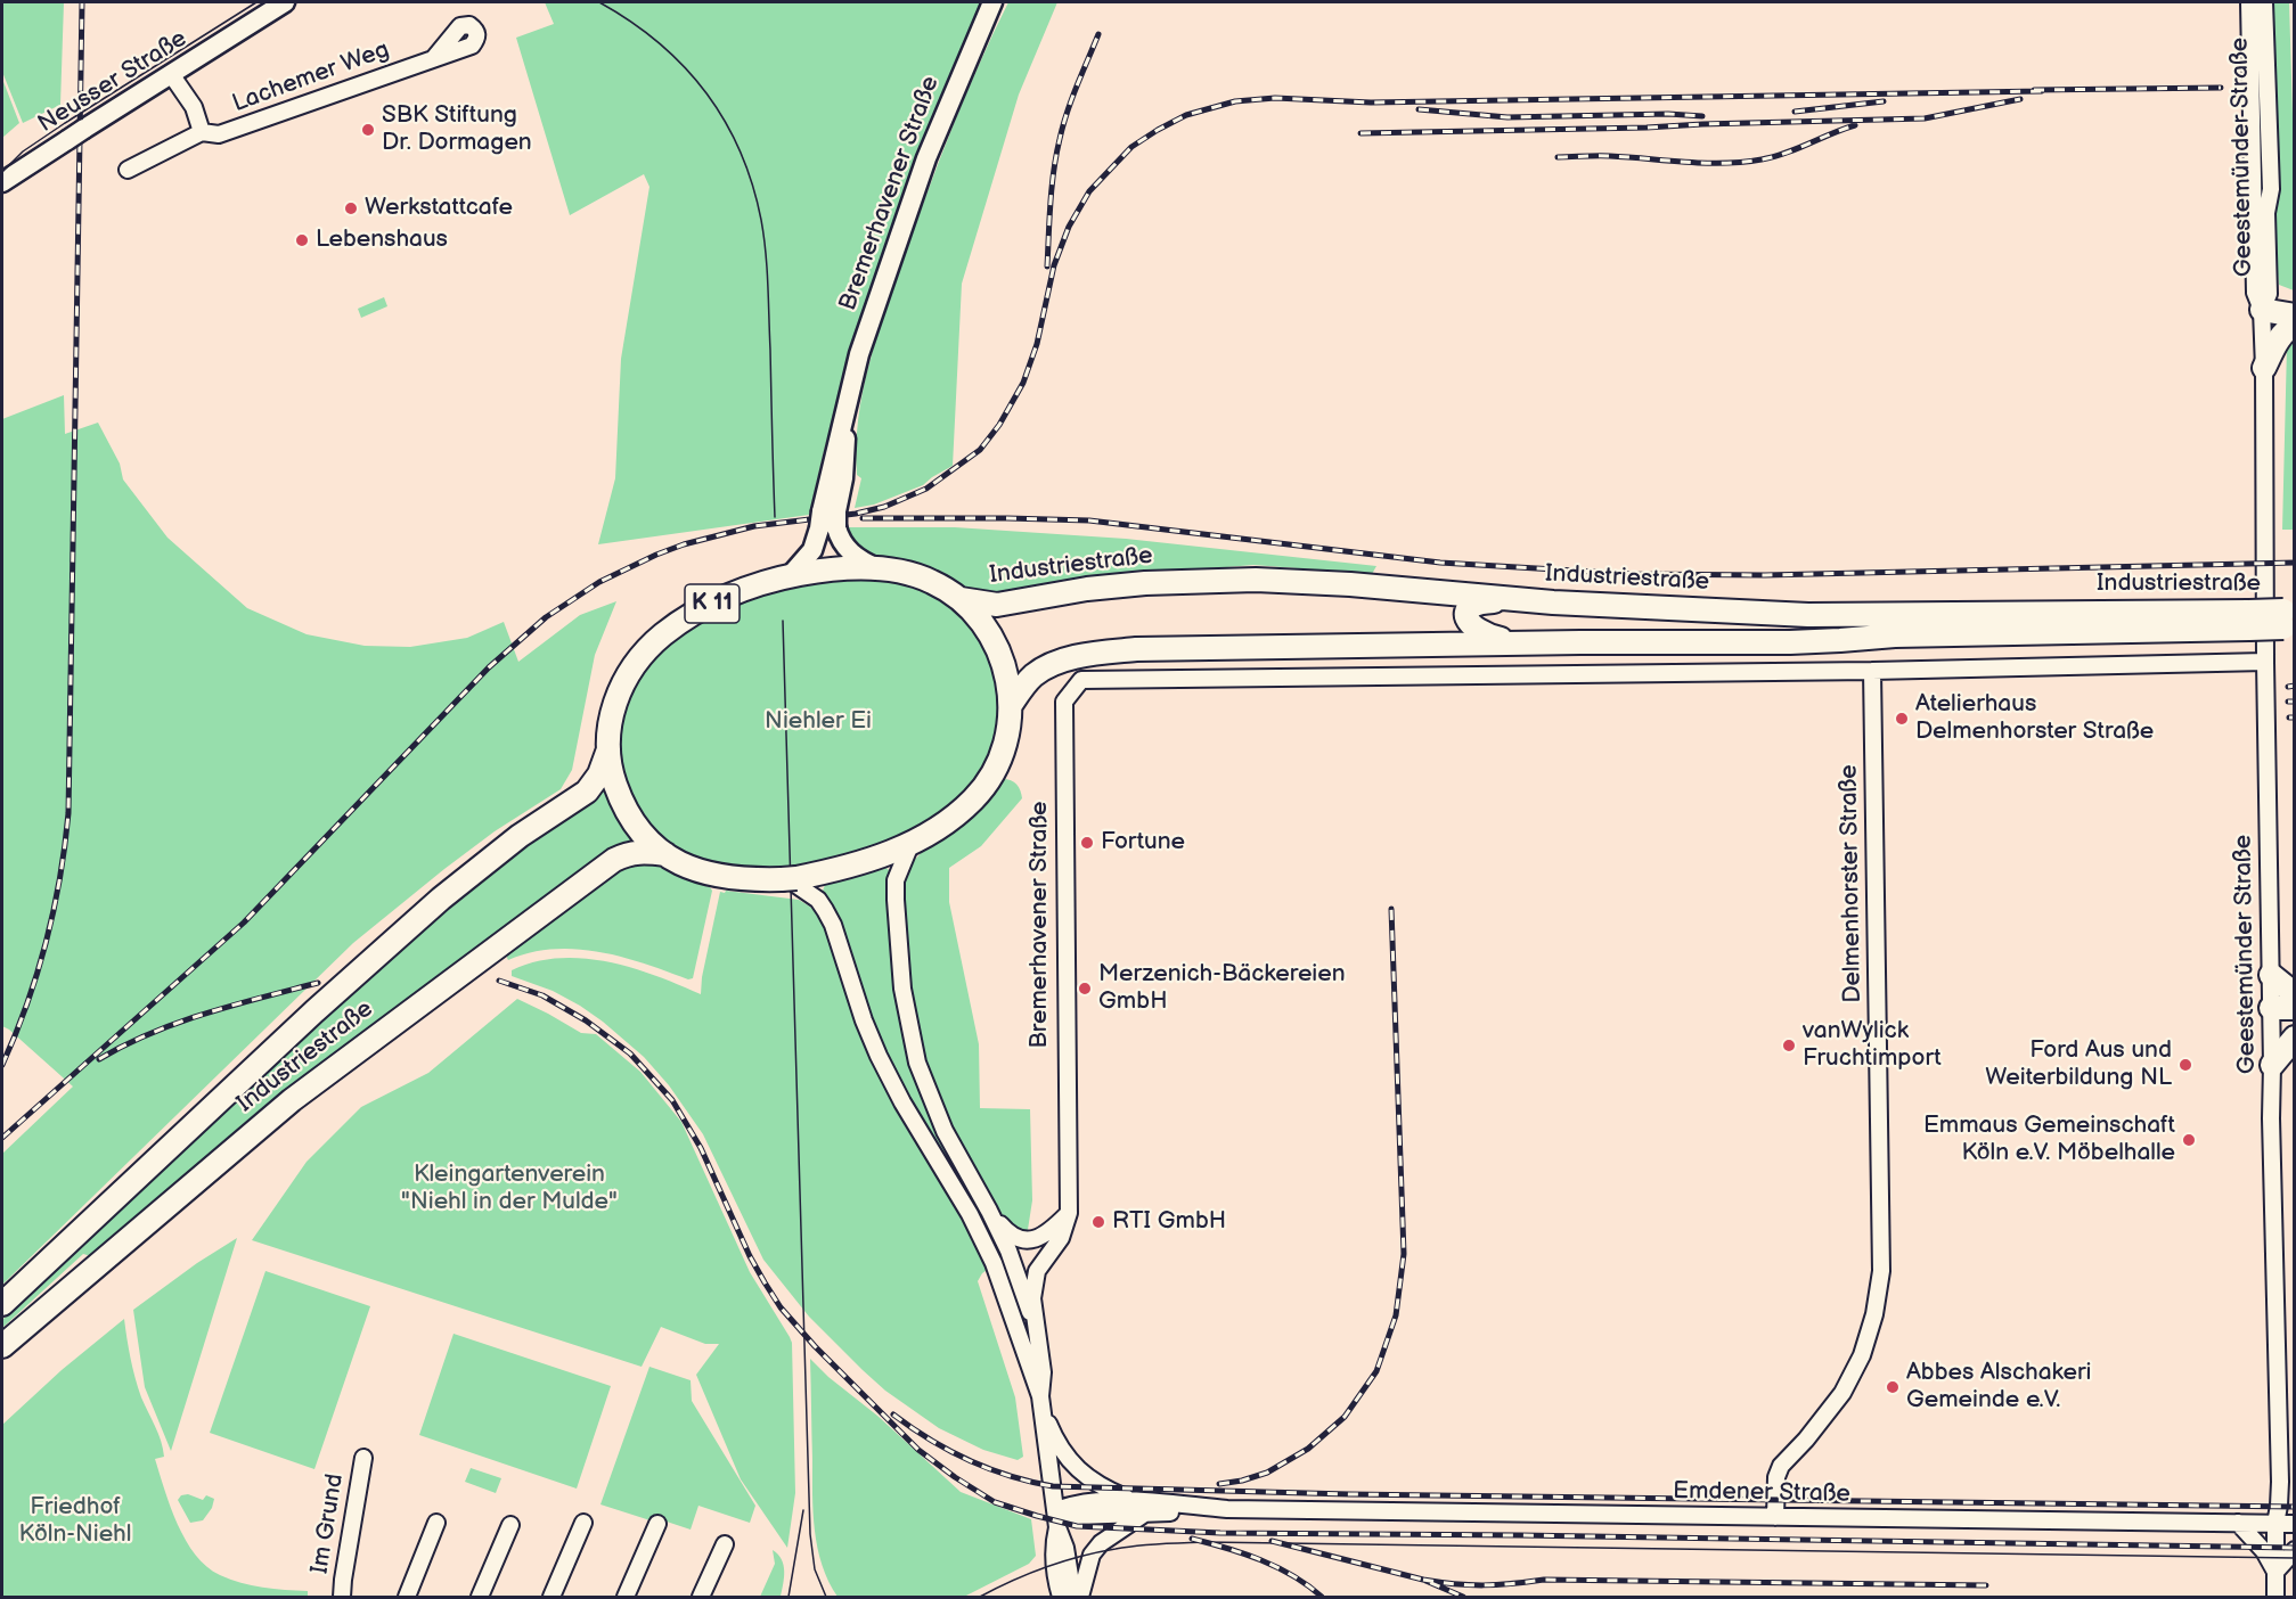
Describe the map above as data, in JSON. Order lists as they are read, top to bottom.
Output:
{
  "streets": {
    "highway": ["Industriestraße", "K 11"],
    "main road": ["Neusser Straße", "Bremerhavener Straße"],
    "street": [
      "Lachemer Weg",
      "Geestemünder Straße",
      "Delmenhorster Straße",
      "Emdener Straße",
      "Im Grund"
    ]
  },
  "crossings": [
    ["Geestemünder Straße", "Emdener Straße"],
    ["Bremerhavener Straße", "K 11"],
    ["Bremerhavener Straße", "Delmenhorster Straße"],
    ["Bremerhavener Straße", "Emdener Straße"],
    ["Industriestraße", "K 11"],
    ["Delmenhorster Straße", "Emdener Straße"]
  ],
  "parks": ["Niehler Ei", "Kleingartenverein \"Niehl in der Mulde\"", "Friedhof Köln-Niehl"],
  "places": [
    "SBK Stiftung Dr. Dormagen",
    "Werkstattcafe",
    "Lebenshaus",
    "Atelierhaus Delmenhorster Straße",
    "Fortune",
    "Merzenich-Bäckereien GmbH",
    "vanWylick Fruchtimport",
    "Ford Aus und Weiterbildung NL",
    "Emmaus Gemeinschaft Köln e.V. Möbelhalle",
    "RTI GmbH",
    "Abbes Alschakeri Gemeinde e.V."
  ]
}
